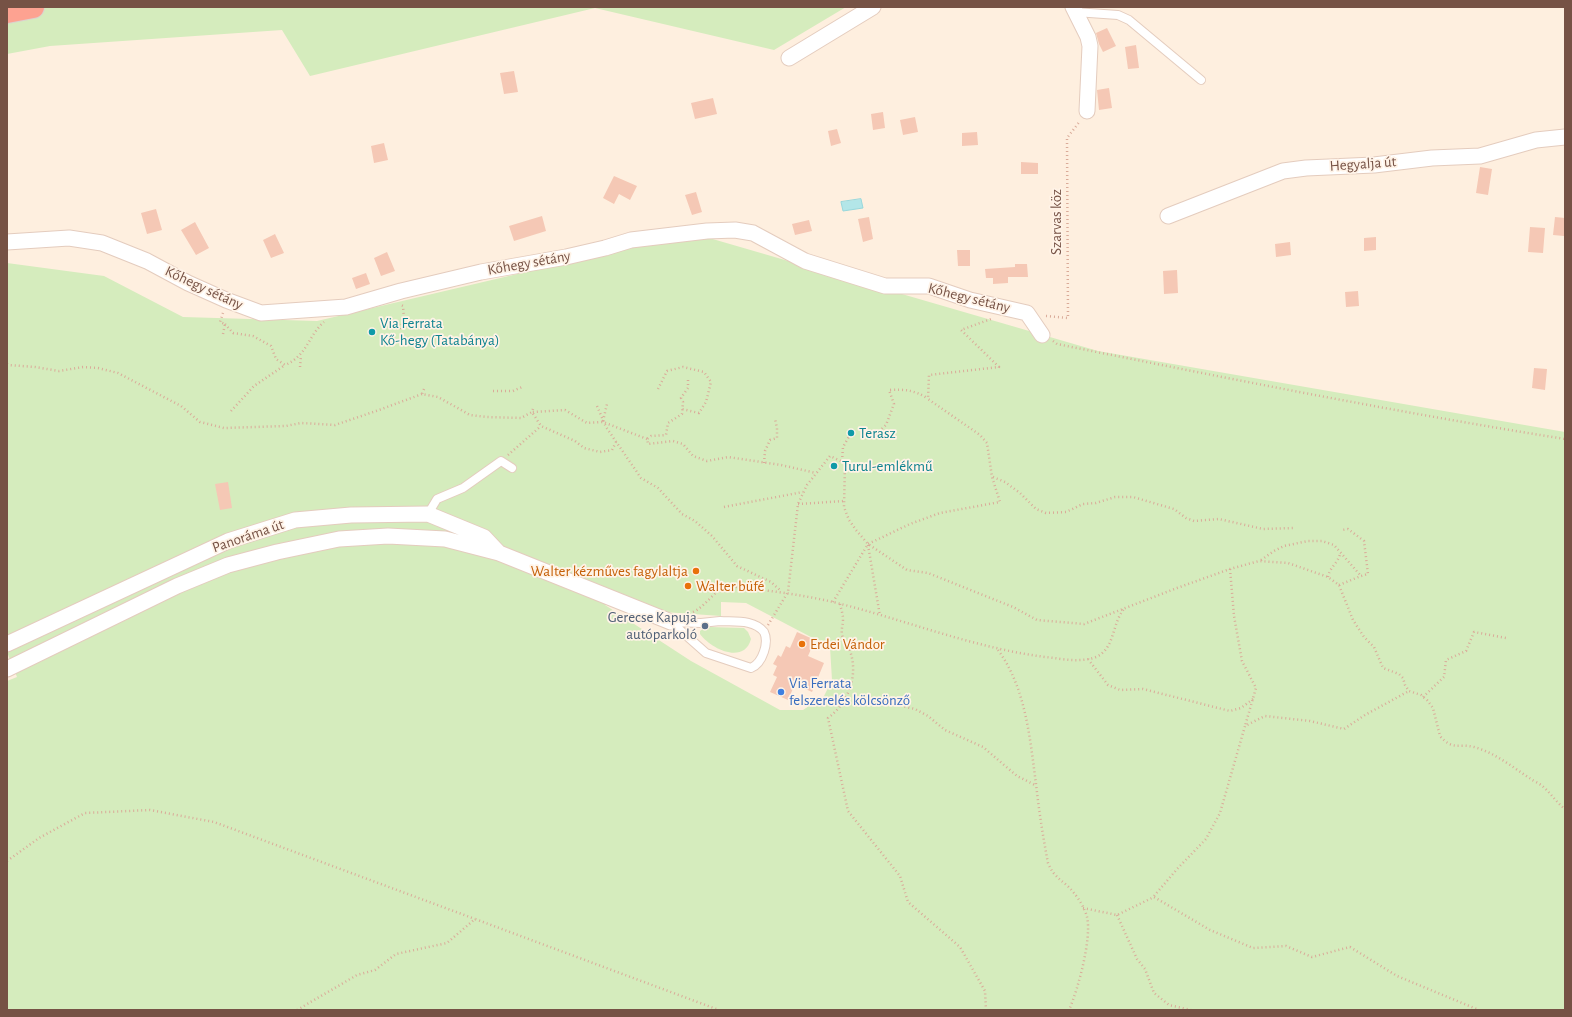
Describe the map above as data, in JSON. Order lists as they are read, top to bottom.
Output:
{
  "streets": {
    "street": ["Hegyalja út", "Kőhegy sétány", "Panoráma út"],
    "path": ["Szarvas köz"]
  },
  "places": [
    "Via Ferrata Kő-hegy (Tatabánya)",
    "Terasz",
    "Turul-emlékmű",
    "Walter kézműves fagylaltja",
    "Walter büfé",
    "Gerecse Kapuja autóparkoló",
    "Erdei Vándor",
    "Via Ferrata felszerelés kölcsönző"
  ]
}
